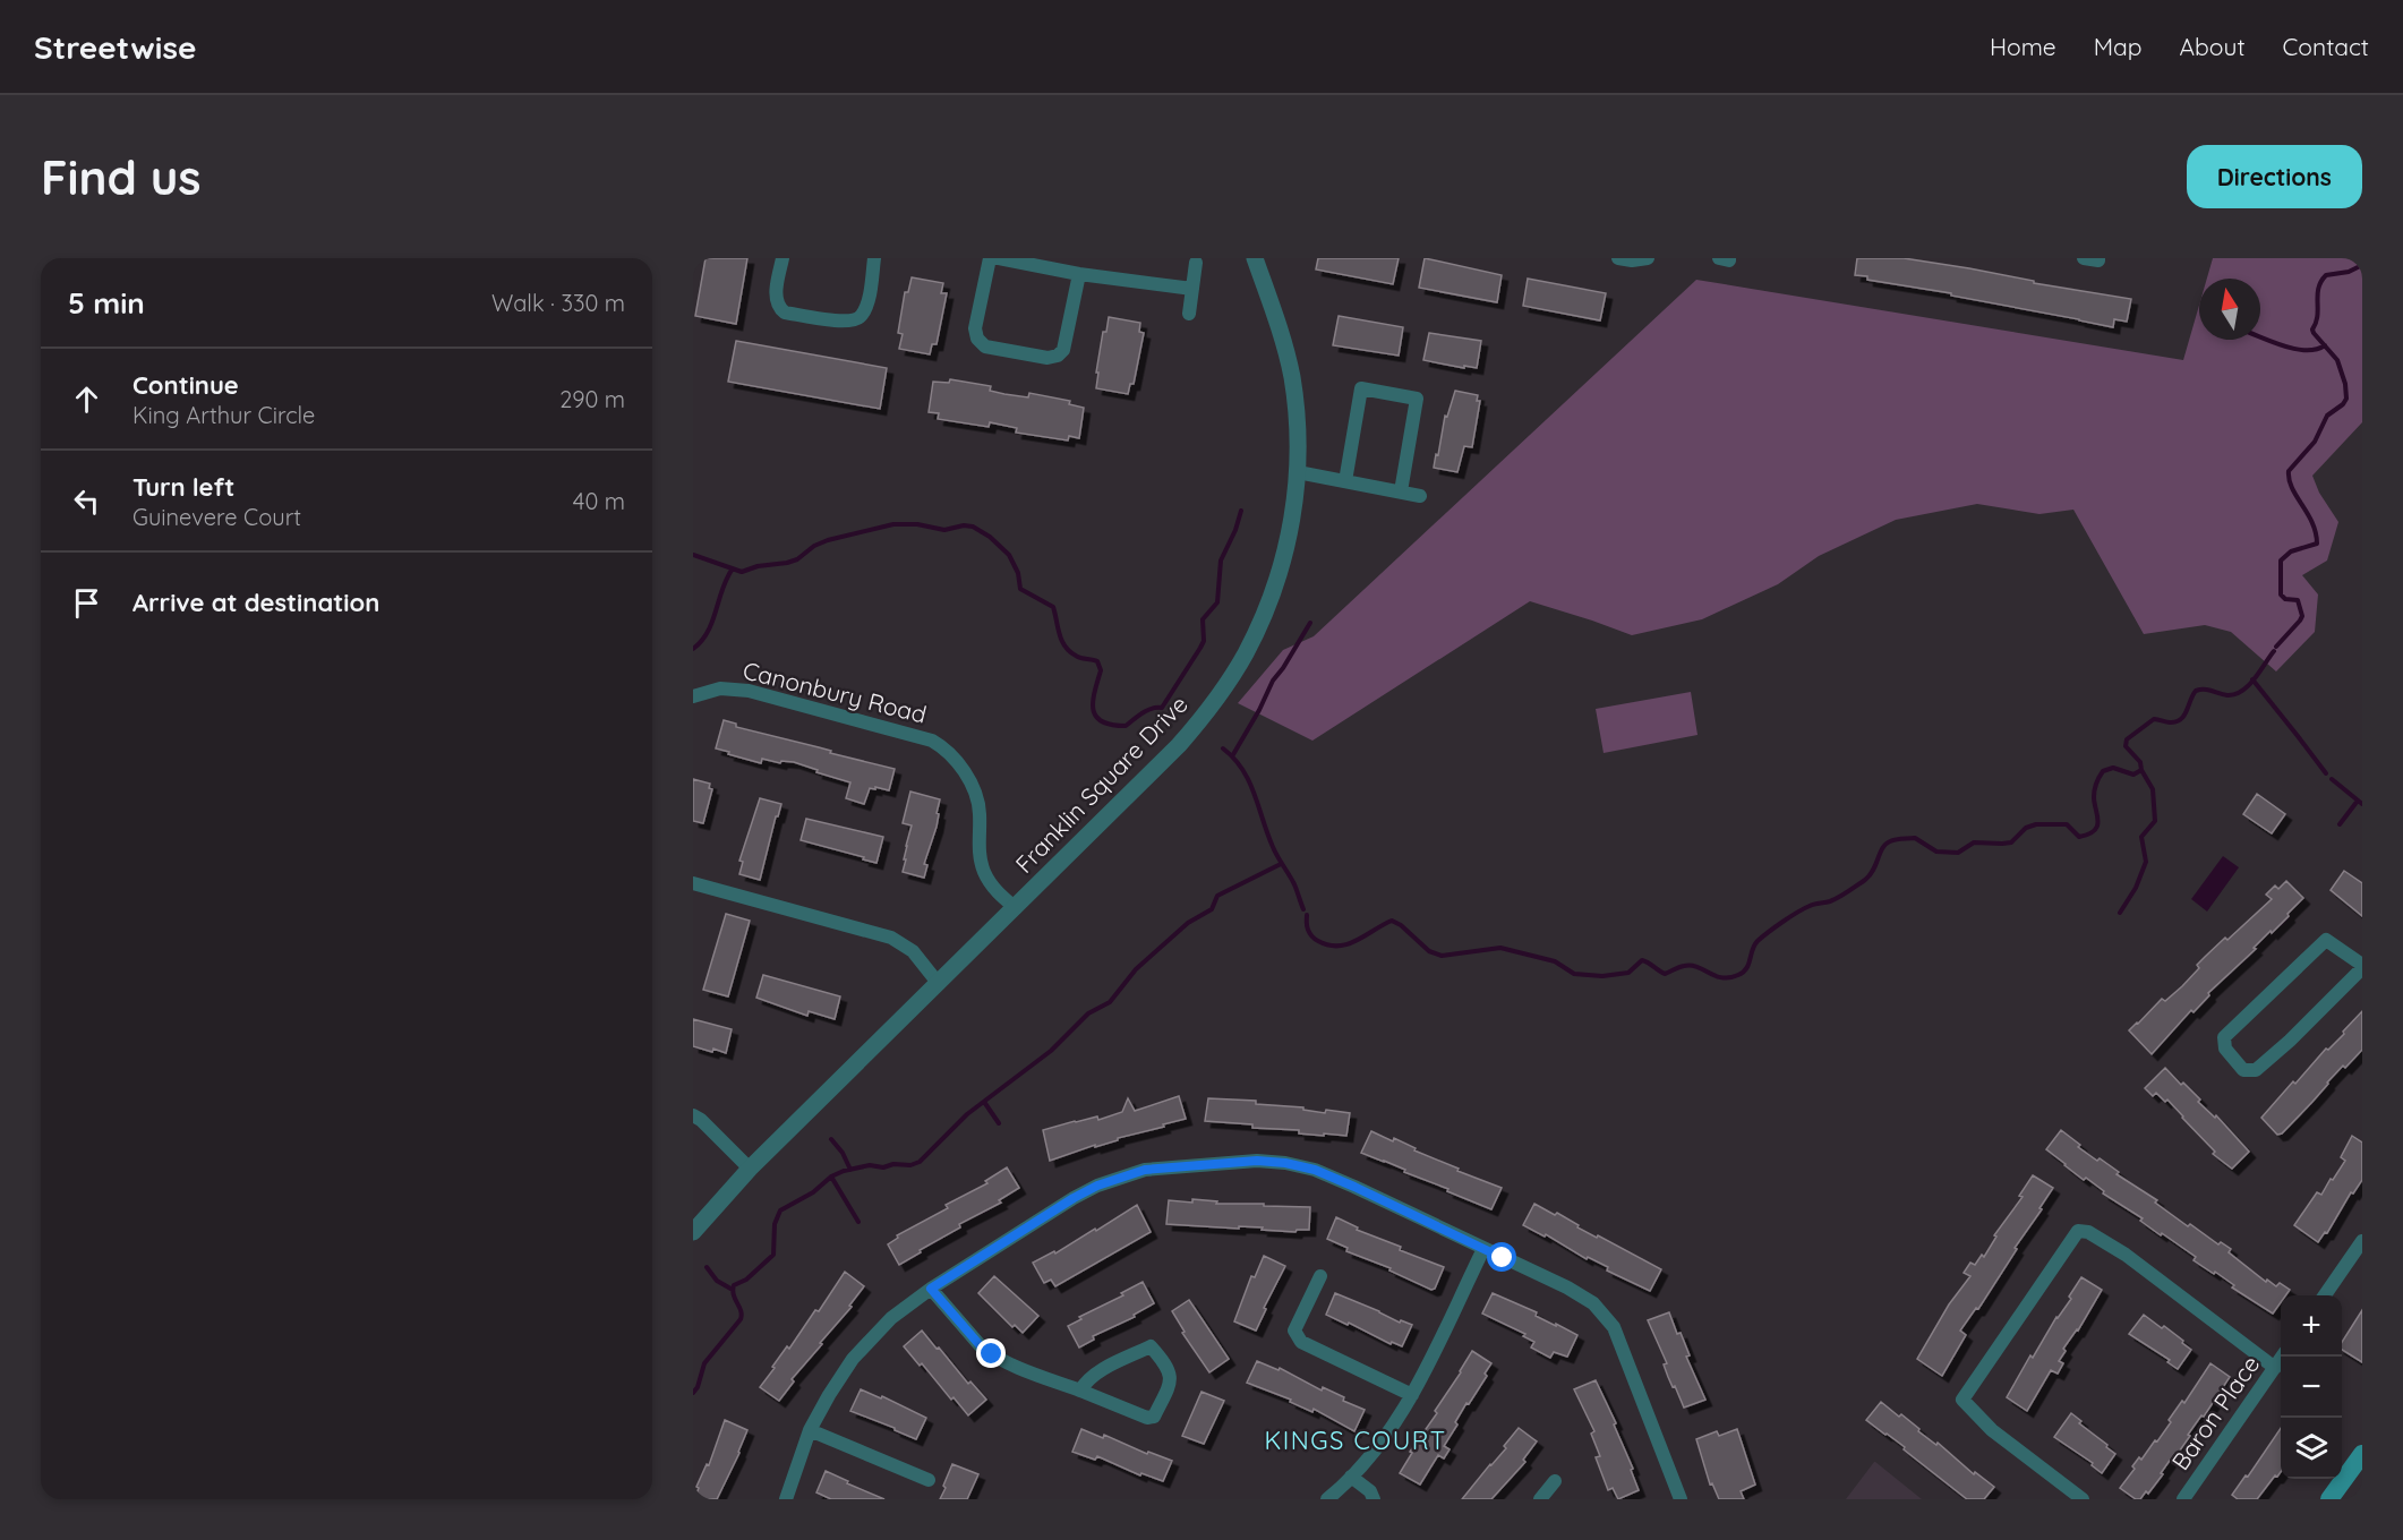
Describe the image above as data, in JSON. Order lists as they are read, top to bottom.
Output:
{
  "streets": {
    "street": ["Canonbury Road", "Franklin Square Drive", "Baron Place"]
  },
  "crossings": [
    ["Canonbury Road", "Franklin Square Drive"]
  ],
  "districts": ["KINGS COURT"],
  "north": "top",
  "page": {
    "header": "Streetwise",
    "nav": [
      "Home",
      "Map",
      "About",
      "Contact"
    ],
    "buttons": "Directions",
    "title": "Find us",
    "heading": ["5 min", "Walk · 330 m"],
    "list": [
      ["Continue", "King Arthur Circle", "290 m"],
      ["Turn left", "Guinevere Court", "40 m"],
      "Arrive at destination"
    ],
    "map_buttons": ["+", "−"]
  }
}
